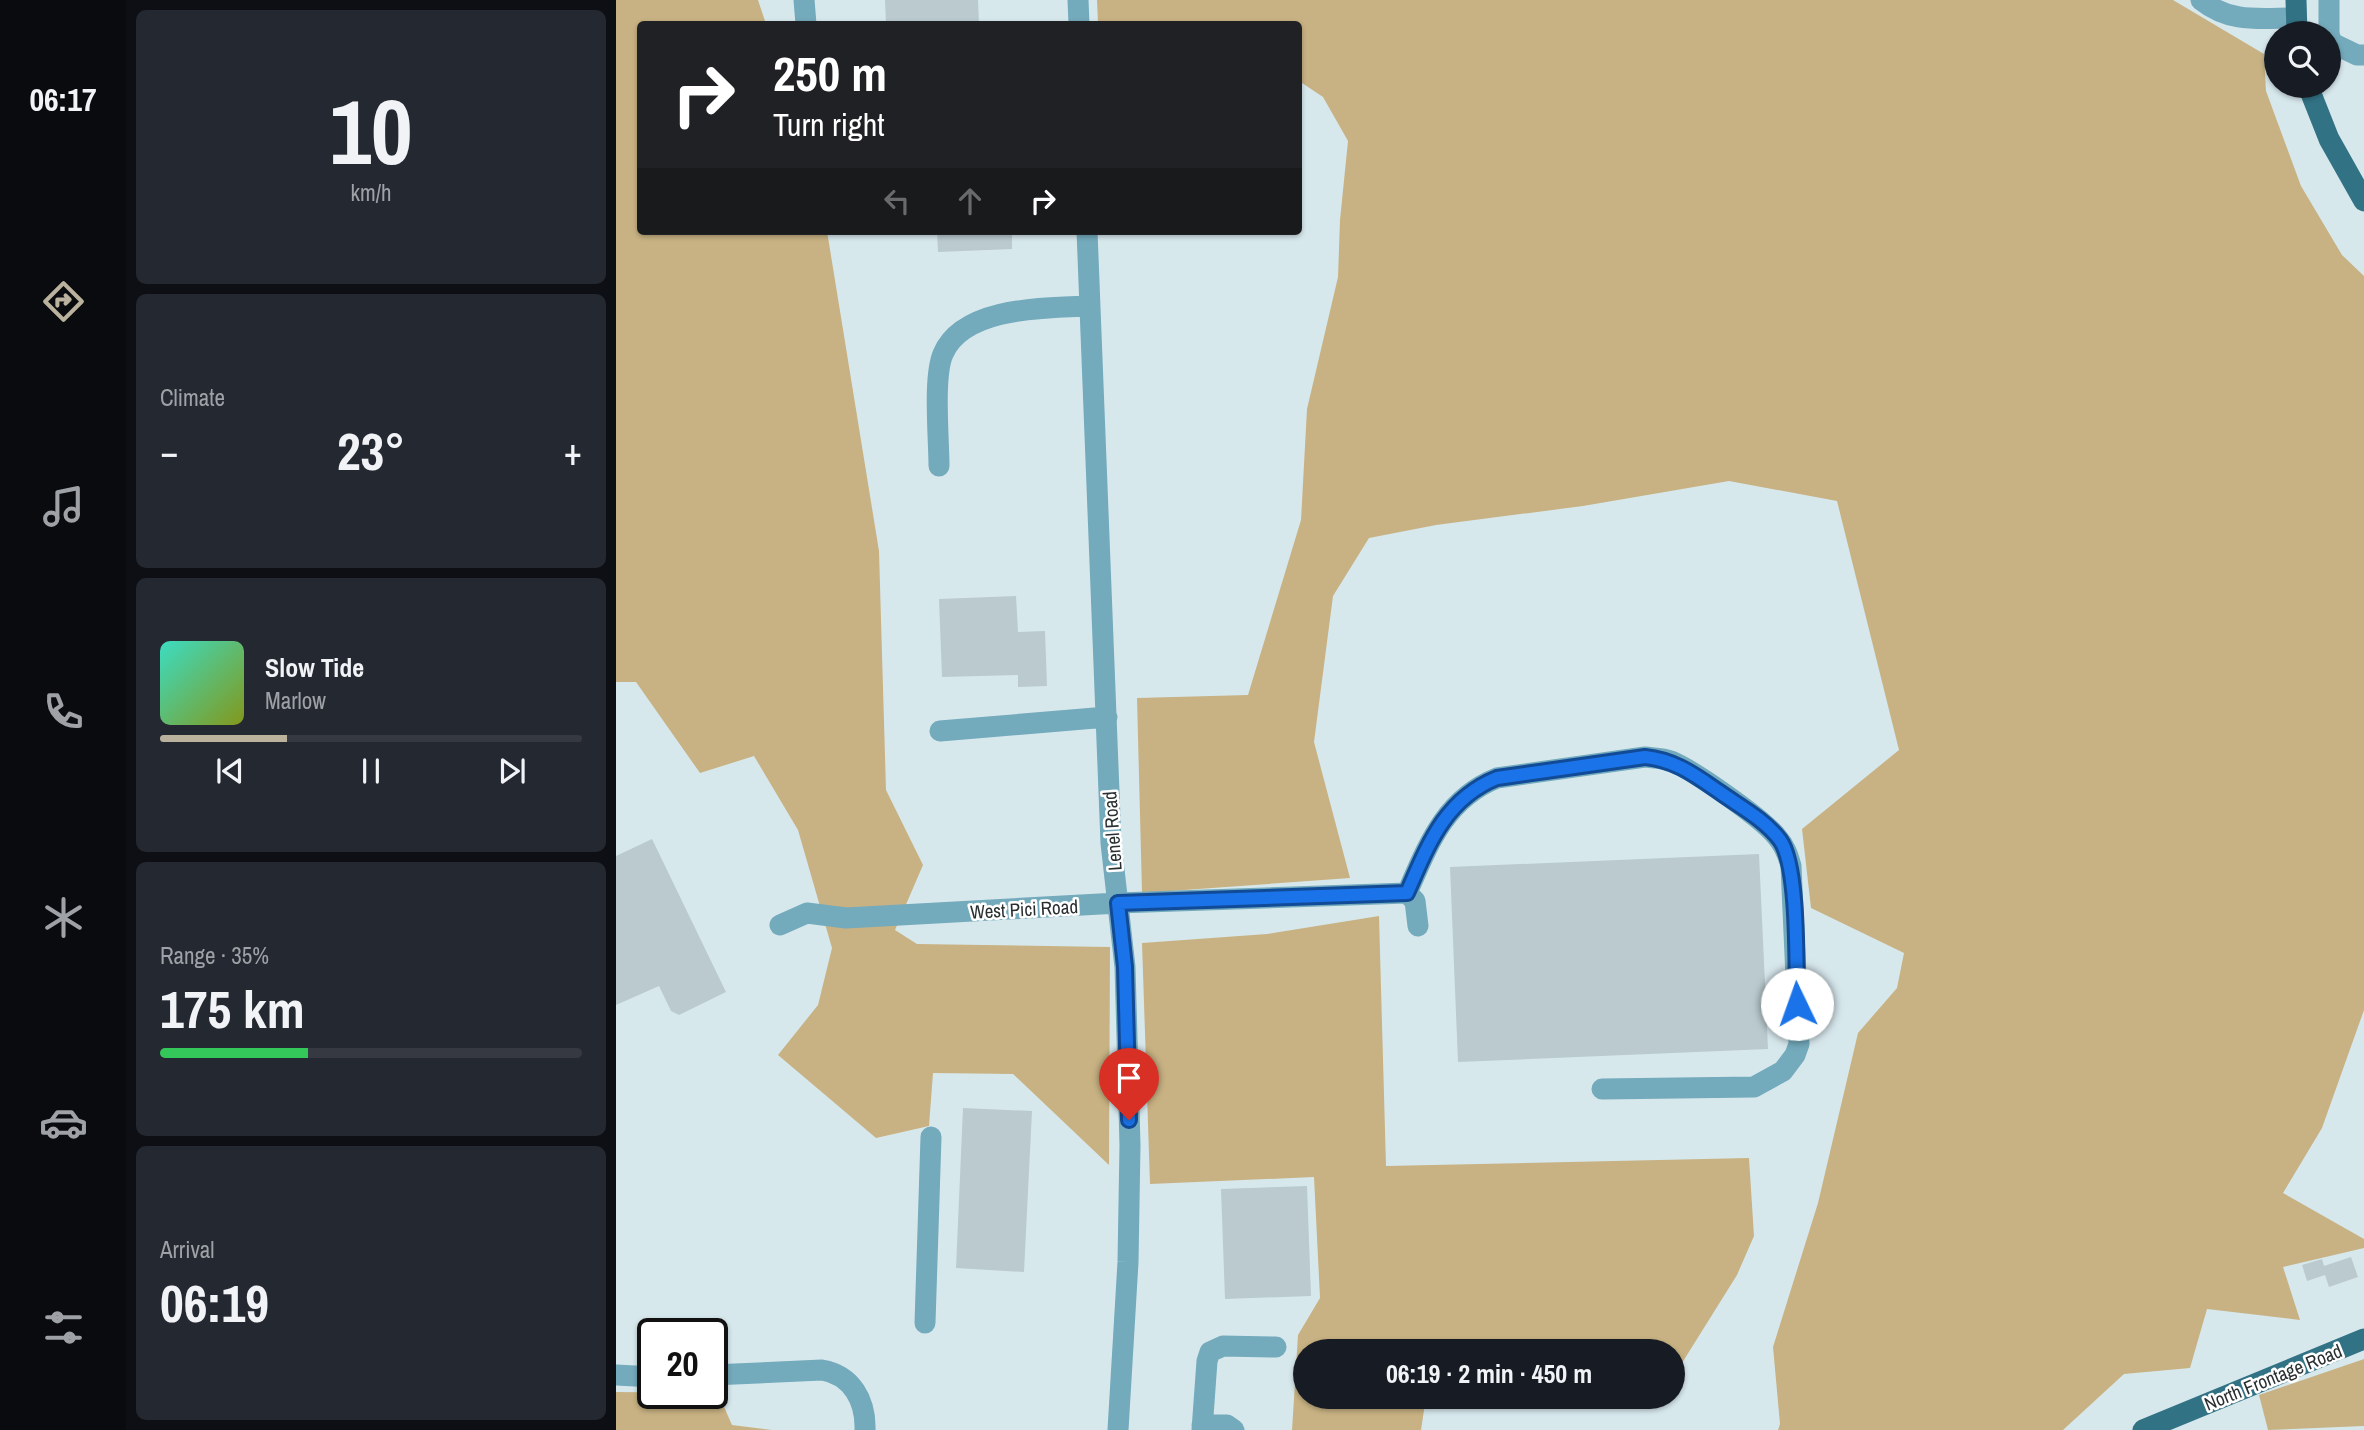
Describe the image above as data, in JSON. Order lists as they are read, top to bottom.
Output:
{
  "streets": {
    "main road": ["North Frontage Road"],
    "street": ["Lenel Road", "West Pici Road"]
  },
  "crossings": [
    ["Lenel Road", "West Pici Road"]
  ],
  "page": {
    "tabs": "06:17",
    "tile": [
      ["10", "km/h"],
      "Climate",
      ["Range · 35%", "175 km"],
      ["Arrival", "06:19"]
    ],
    "turn": ["250 m", "Turn right"],
    "heat": ["−", "23°", "+"],
    "song": ["Slow Tide", "Marlow"],
    "limit": "20",
    "trip": "06:19 · 2 min · 450 m"
  }
}
